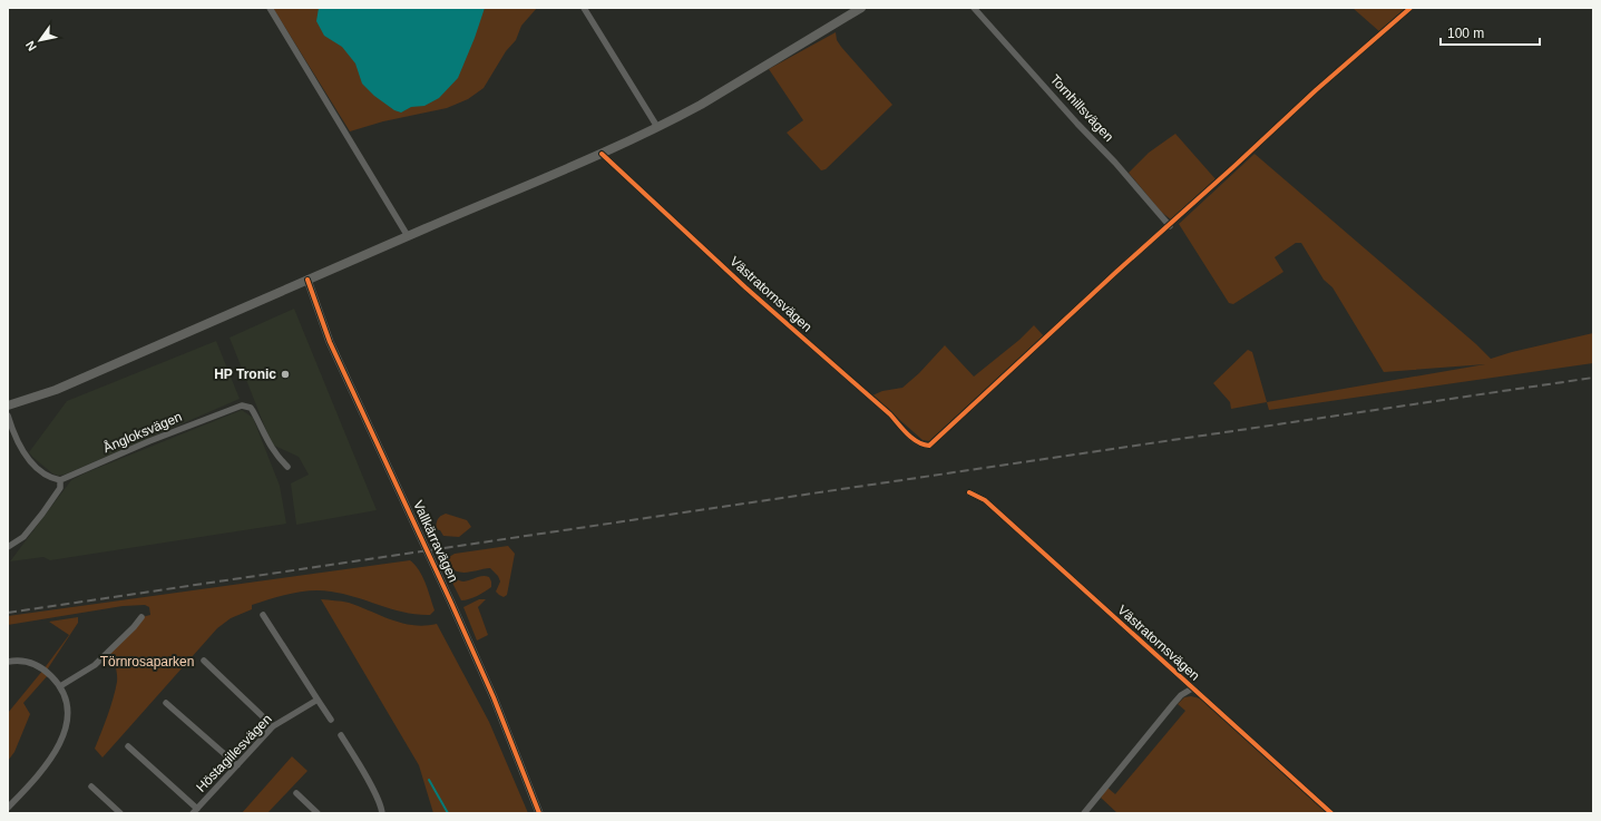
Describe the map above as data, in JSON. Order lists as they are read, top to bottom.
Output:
{
  "streets": {
    "street": [
      "Tornhillsvägen",
      "Västratornsvägen",
      "Ångloksvägen",
      "Vallkärravägen",
      "Höstagillesvägen"
    ]
  },
  "crossings": [
    ["Tornhillsvägen", "Västratornsvägen"]
  ],
  "parks": ["Törnrosaparken"],
  "places": ["HP Tronic"],
  "scale_bar": "100 m",
  "north": "bottom left"
}
